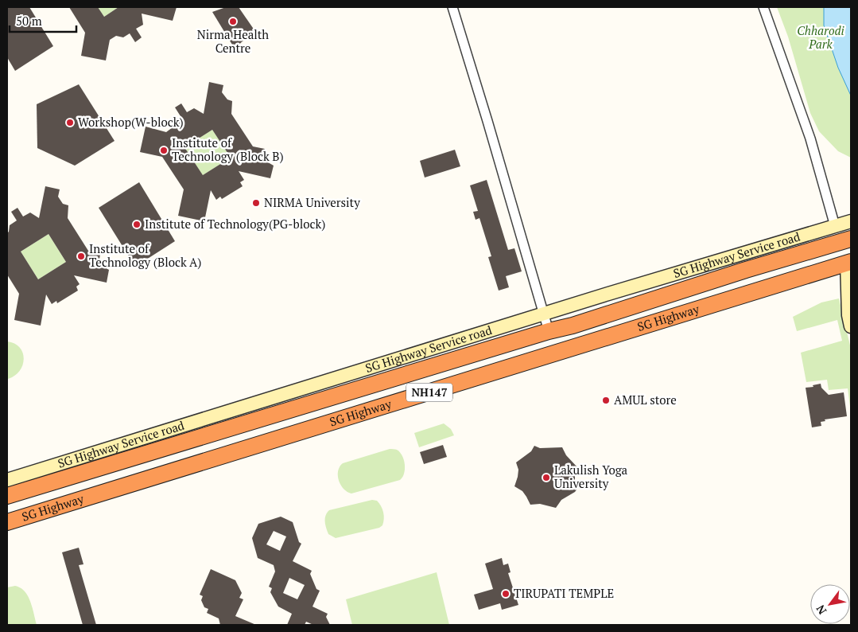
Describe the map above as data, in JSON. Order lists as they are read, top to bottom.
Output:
{
  "streets": {
    "highway": ["SG Highway", "NH147"],
    "street": ["SG Highway Service road"]
  },
  "parks": ["Chharodi Park"],
  "places": [
    "Nirma Health Centre",
    "Workshop(W-block)",
    "Institute of Technology (Block B)",
    "NIRMA University",
    "Institute of Technology(PG-block)",
    "Institute of Technology (Block A)",
    "AMUL store",
    "Lakulish Yoga University",
    "TIRUPATI TEMPLE"
  ],
  "scale_bar": "50 m",
  "north": "bottom left"
}
